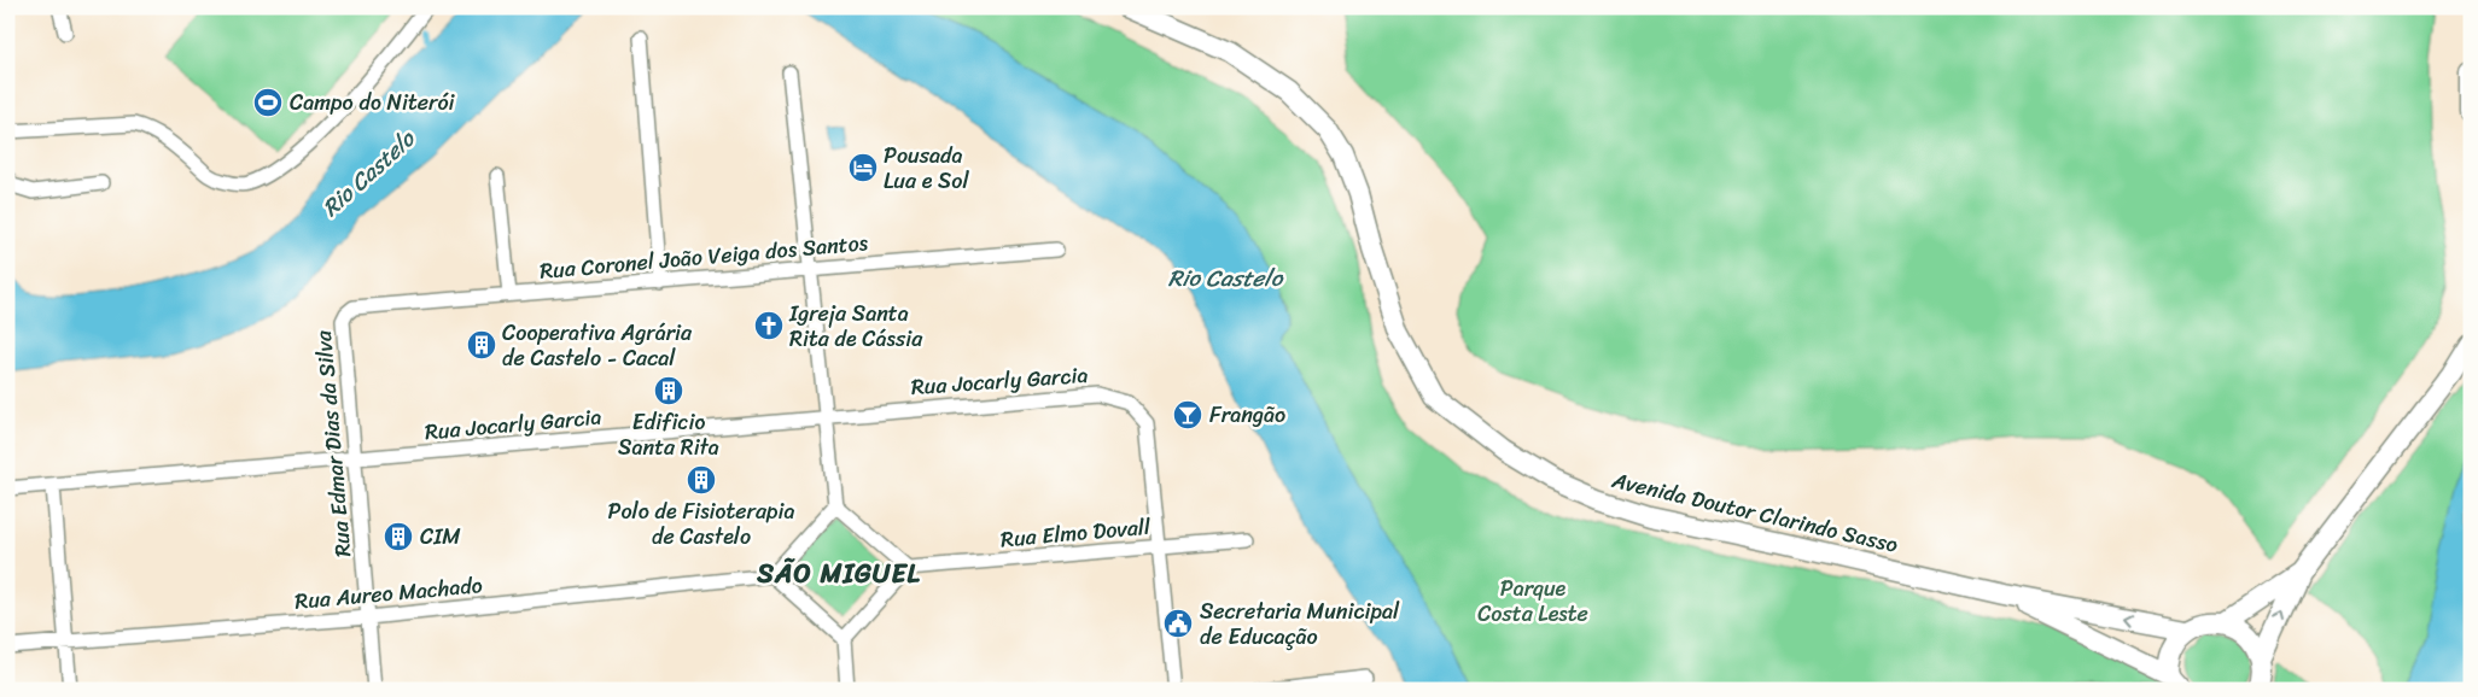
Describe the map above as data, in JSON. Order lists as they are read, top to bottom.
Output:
{
  "streets": {
    "main road": ["Avenida Doutor Clarindo Sasso"],
    "street": [
      "Rua Coronel João Veiga dos Santos",
      "Rua Jocarly Garcia",
      "Rua Edmar Dias da Silva",
      "Rua Elmo Dovall",
      "Rua Aureo Machado"
    ]
  },
  "crossings": [
    ["Rua Coronel João Veiga dos Santos", "Rua Edmar Dias da Silva"],
    ["Rua Jocarly Garcia", "Rua Edmar Dias da Silva"],
    ["Rua Jocarly Garcia", "Rua Elmo Dovall"],
    ["Rua Edmar Dias da Silva", "Rua Aureo Machado"]
  ],
  "districts": ["SÃO MIGUEL"],
  "water": ["Rio Castelo"],
  "parks": ["Parque Costa Leste"],
  "places": {
    "sports": ["Campo do Niterói"],
    "hotel": ["Pousada Lua e Sol"],
    "church": ["Igreja Santa Rita de Cássia"],
    "building": [
      "Cooperativa Agrária de Castelo - Cacal",
      "Edificio Santa Rita",
      "Polo de Fisioterapia de Castelo",
      "CIM"
    ],
    "bar": ["Frangão"],
    "public building": ["Secretaria Municipal de Educação"]
  }
}
